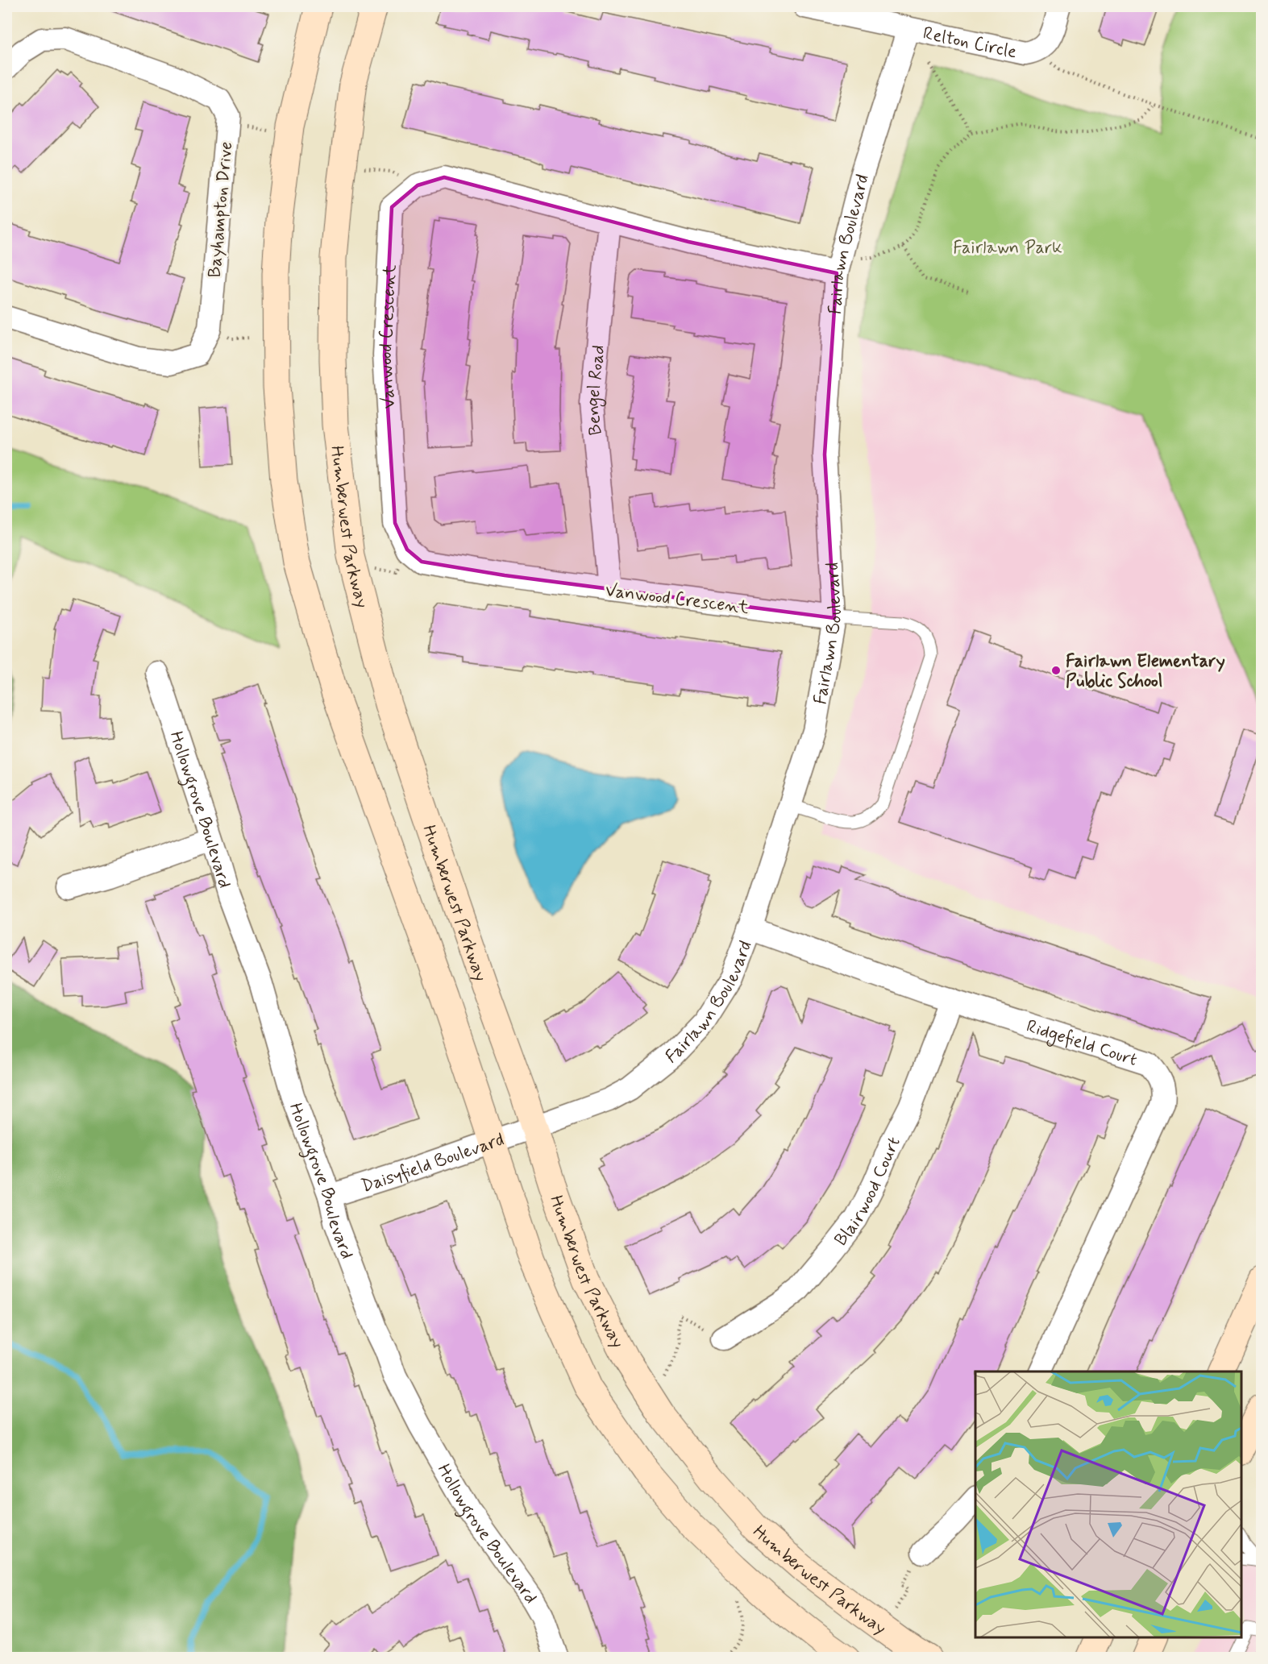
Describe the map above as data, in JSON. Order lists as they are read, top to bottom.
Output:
{
  "streets": {
    "main road": ["Humberwest Parkway"],
    "street": [
      "Relton Circle",
      "Bayhampton Drive",
      "Fairlawn Boulevard",
      "Vanwood Crescent",
      "Bengel Road",
      "Hollowgrove Boulevard",
      "Ridgefield Court",
      "Daisyfield Boulevard",
      "Blairwood Court"
    ]
  },
  "crossings": [
    ["Relton Circle", "Fairlawn Boulevard"],
    ["Fairlawn Boulevard", "Vanwood Crescent"],
    ["Fairlawn Boulevard", "Humberwest Parkway"],
    ["Fairlawn Boulevard", "Ridgefield Court"],
    ["Fairlawn Boulevard", "Daisyfield Boulevard"],
    ["Vanwood Crescent", "Bengel Road"],
    ["Humberwest Parkway", "Daisyfield Boulevard"],
    ["Hollowgrove Boulevard", "Daisyfield Boulevard"],
    ["Ridgefield Court", "Blairwood Court"]
  ],
  "parks": ["Fairlawn Park"],
  "places": ["Fairlawn Elementary Public School"]
}
